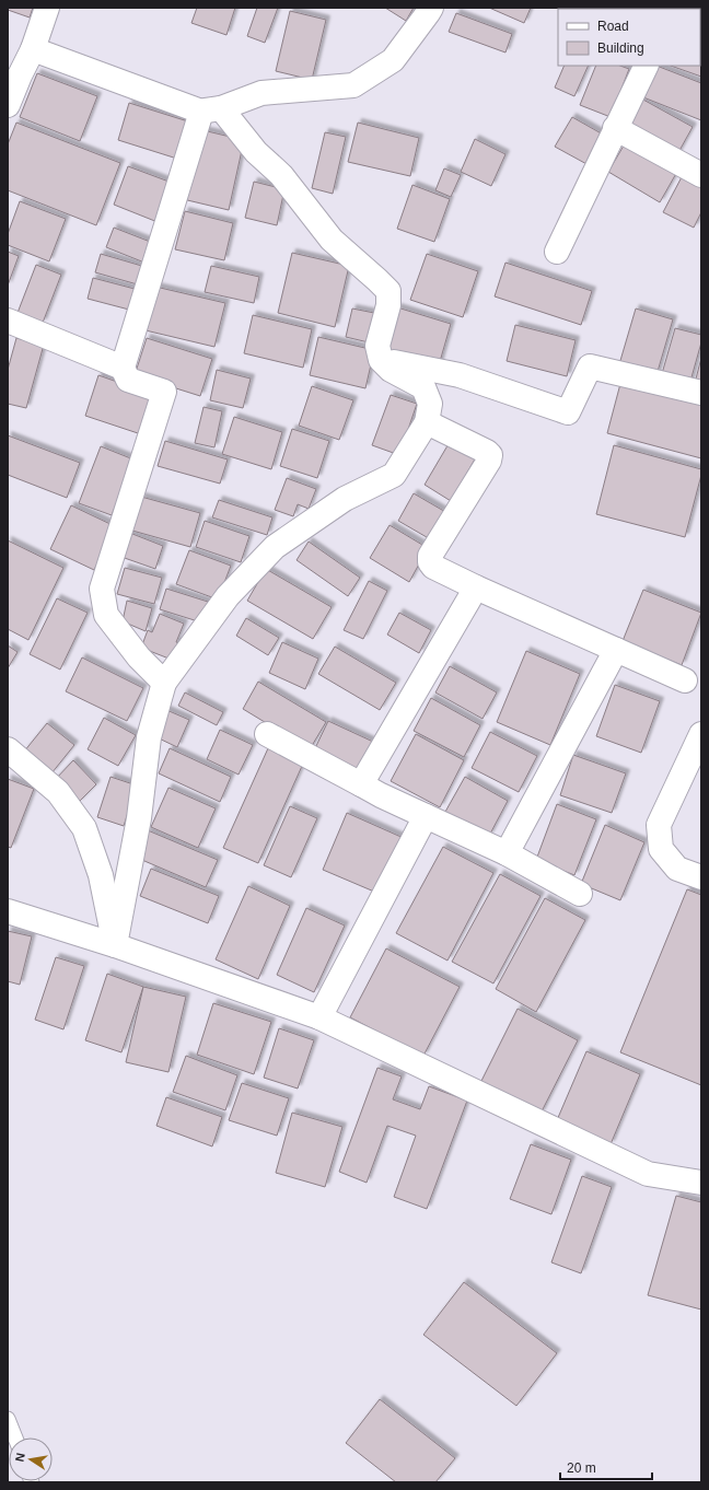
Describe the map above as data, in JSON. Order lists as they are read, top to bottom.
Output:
{
  "legend": ["Road", "Building"],
  "scale_bar": "20 m",
  "north": "left"
}
